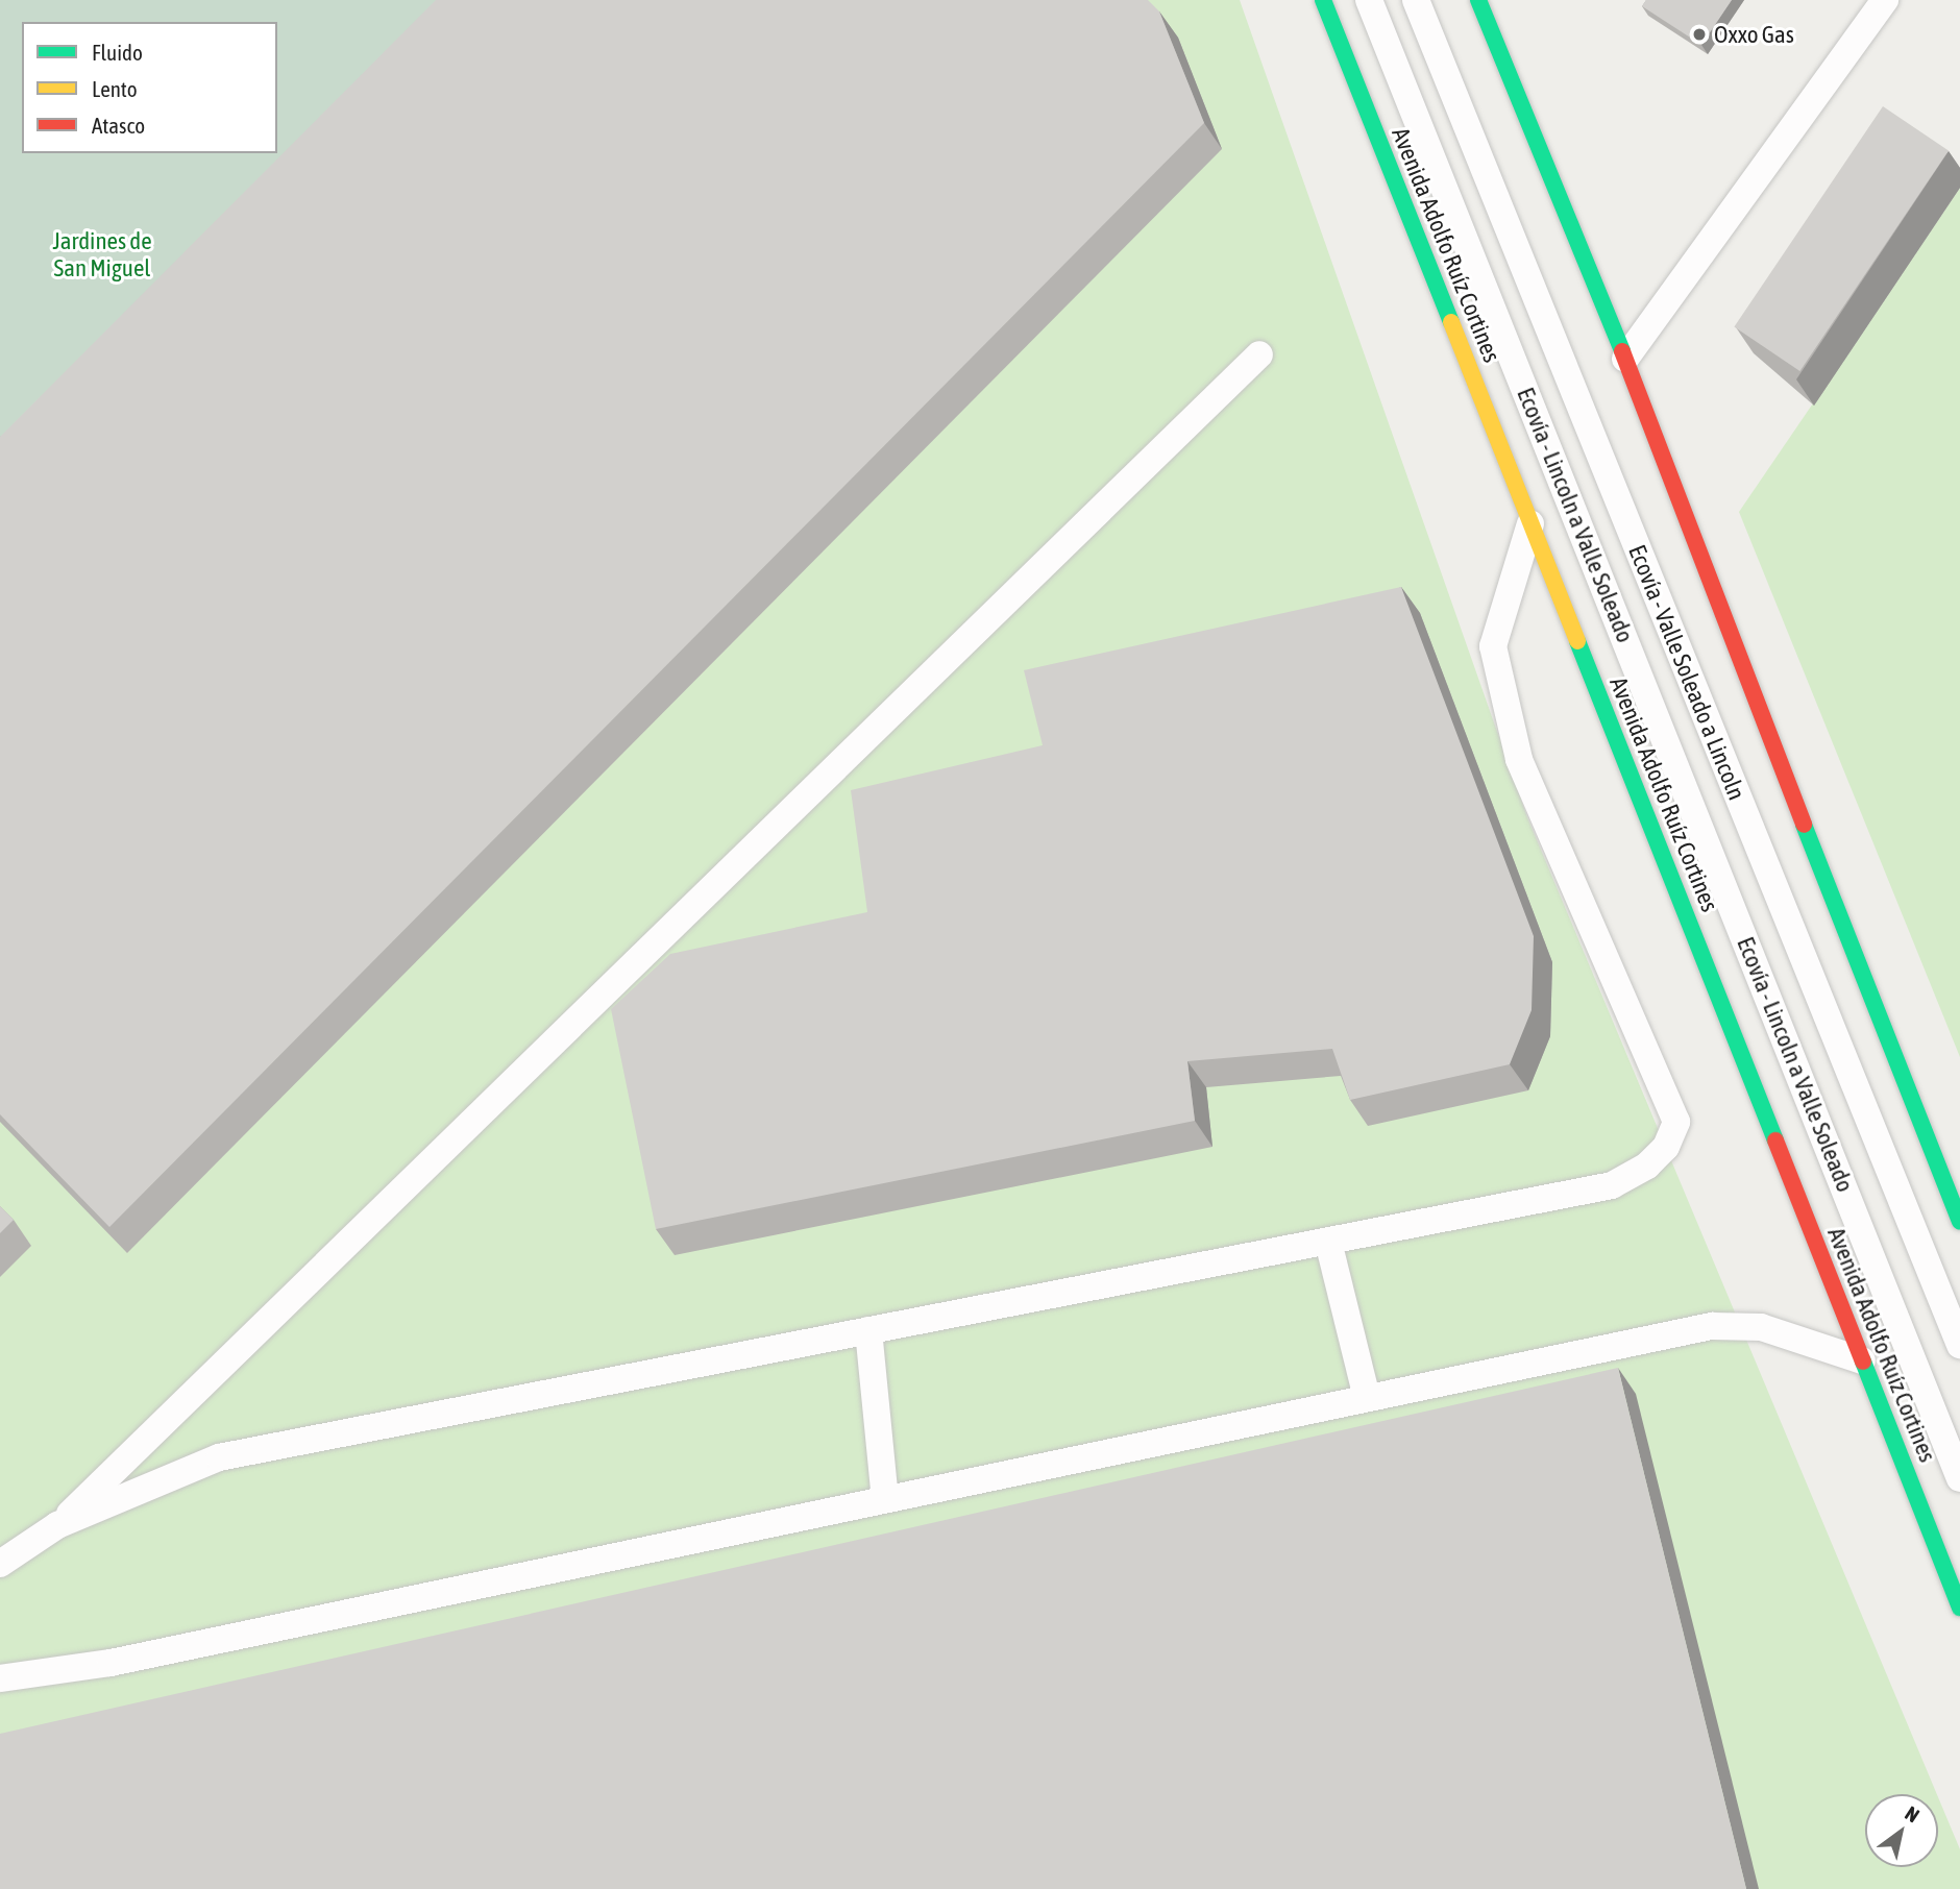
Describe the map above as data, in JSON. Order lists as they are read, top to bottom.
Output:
{
  "streets": {
    "main road": ["Avenida Adolfo Ruíz Cortines"],
    "lane": ["Ecovía - Lincoln a Valle Soleado", "Ecovía - Valle Soleado a Lincoln"]
  },
  "parks": ["Jardines de San Miguel"],
  "places": ["Oxxo Gas"],
  "legend": ["Fluido", "Lento", "Atasco"],
  "north": "top right"
}
